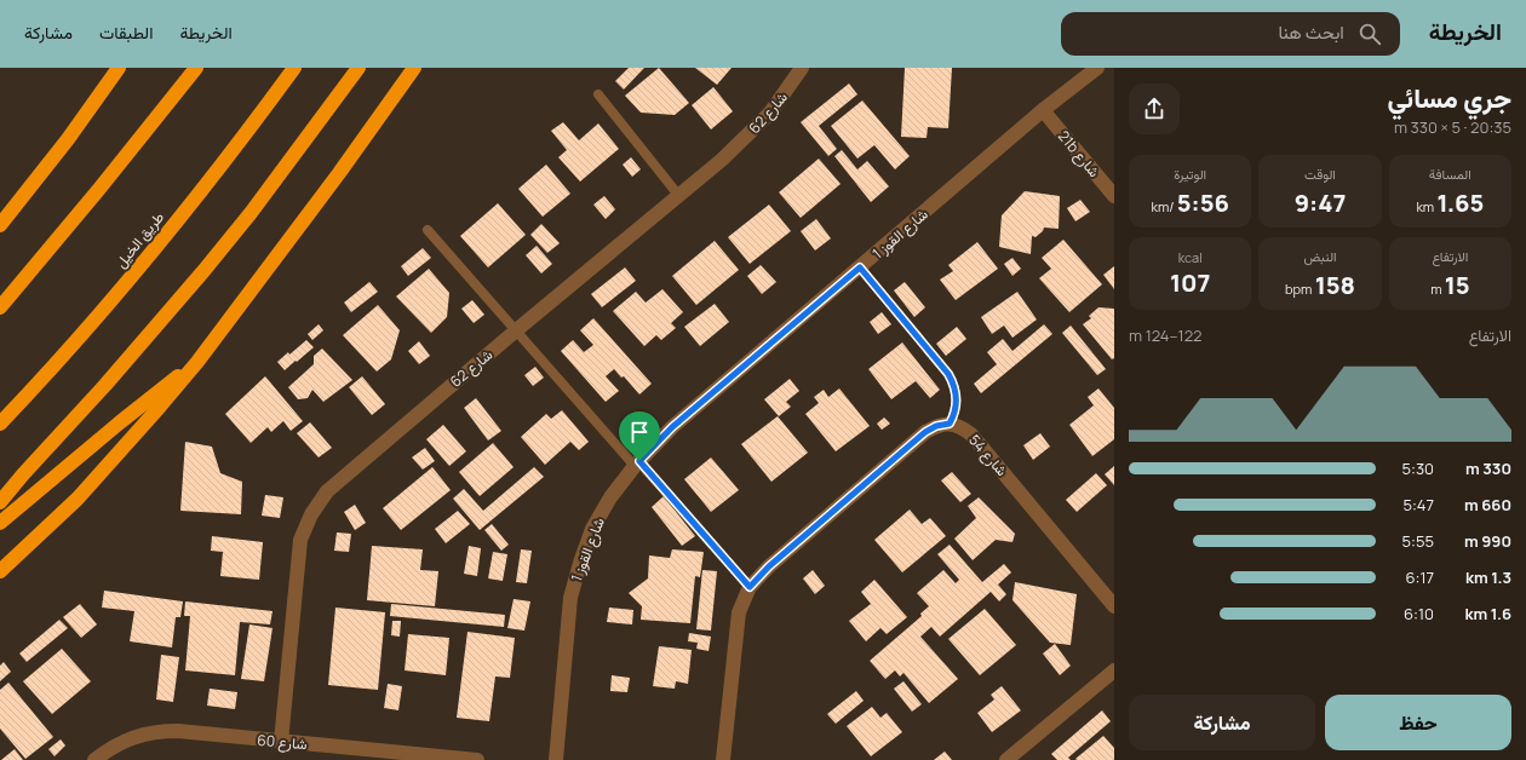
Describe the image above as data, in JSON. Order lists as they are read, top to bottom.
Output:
{
  "streets": {
    "highway": ["طريق الخيل"],
    "street": [
      "شارع 62",
      "21b شارع",
      "شارع القوز 1",
      "شارع 54",
      "شارع 60"
    ]
  },
  "crossings": [
    ["شارع 62", "شارع 60"],
    ["21b شارع", "شارع القوز 1"]
  ],
  "page": {
    "header": "الخريطة",
    "search": "ابحث هنا",
    "nav": ["الخريطة", "الطبقات", "مشاركة"],
    "heading": ["جري مسائي", "20:35 · 5 × 330 m"],
    "stats": [
      ["المسافة", "1.65 km"],
      ["الوقت", "9:47"],
      ["الوتيرة", "5:56 /km"],
      ["الارتفاع", "15 m"],
      ["النبض", "158 bpm"],
      ["kcal", "107"]
    ],
    "chart": ["الارتفاع", "122–124 m"],
    "list": [
      {
        "name": "330 m",
        "note": "5:30"
      },
      {
        "name": "660 m",
        "note": "5:47"
      },
      {
        "name": "990 m",
        "note": "5:55"
      },
      {
        "name": "1.3 km",
        "note": "6:17"
      },
      {
        "name": "1.6 km",
        "note": "6:10"
      }
    ],
    "buttons": ["حفظ", "مشاركة"]
  }
}
